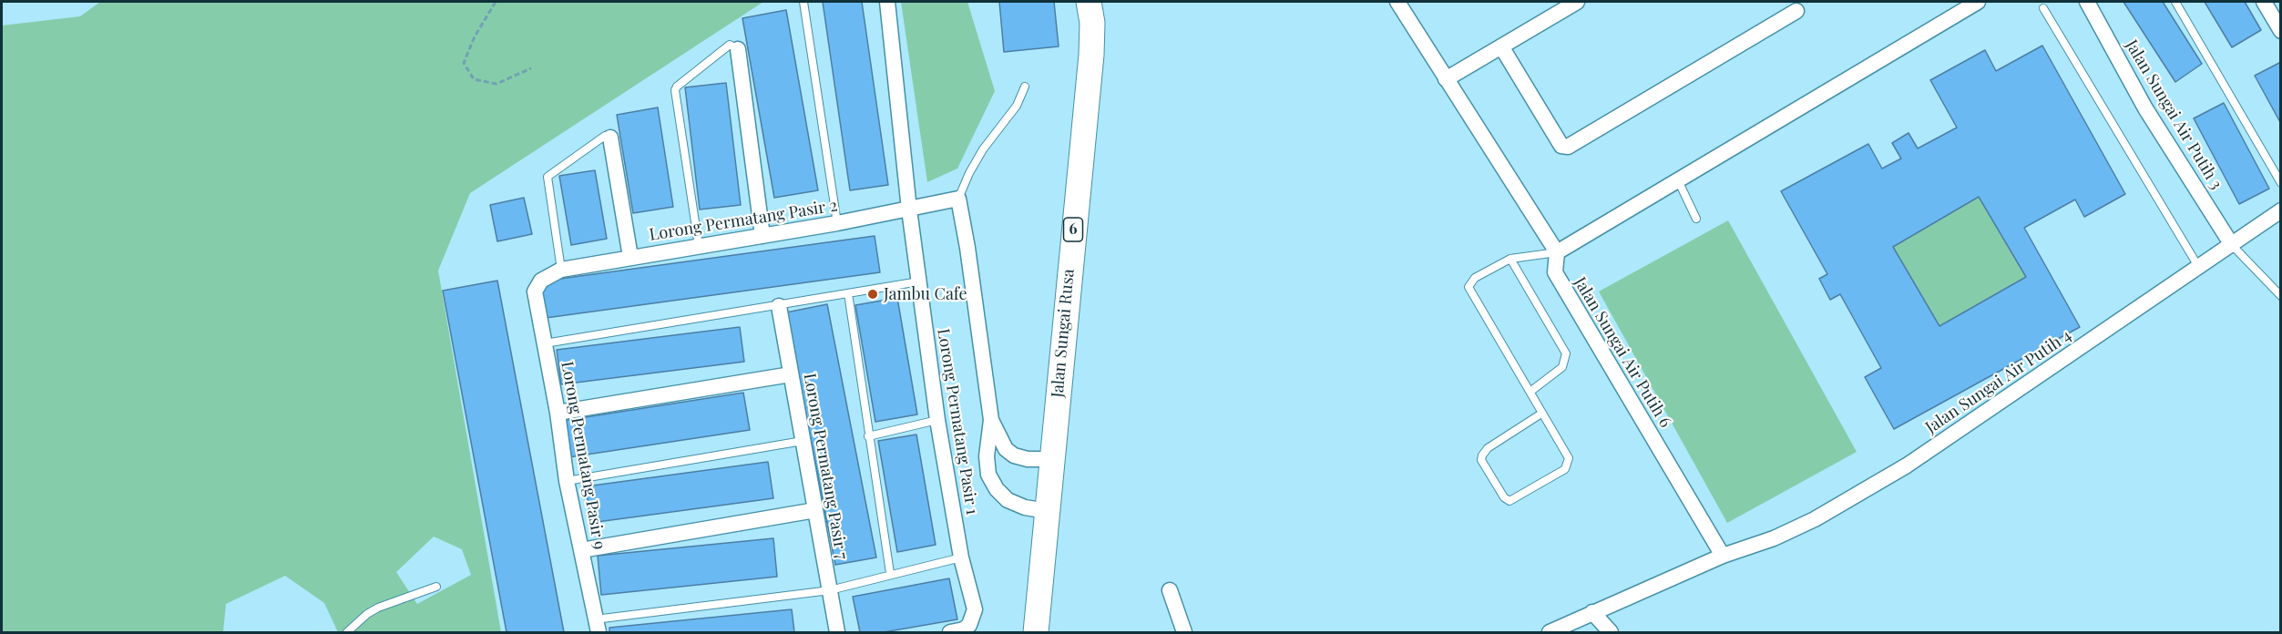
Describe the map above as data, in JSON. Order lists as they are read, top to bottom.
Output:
{
  "streets": {
    "main road": ["6", "Jalan Sungai Rusa"],
    "street": [
      "Jalan Sungai Air Putih 3",
      "Lorong Permatang Pasir 2",
      "Jalan Sungai Air Putih 6",
      "Jalan Sungai Air Putih 4",
      "Lorong Permatang Pasir 1",
      "Lorong Permatang Pasir 9",
      "Lorong Permatang Pasir 7"
    ]
  },
  "crossings": [
    ["Jalan Sungai Air Putih 3", "Jalan Sungai Air Putih 4"],
    ["Lorong Permatang Pasir 2", "Lorong Permatang Pasir 1"],
    ["Lorong Permatang Pasir 2", "Lorong Permatang Pasir 9"],
    ["Jalan Sungai Air Putih 6", "Jalan Sungai Air Putih 4"]
  ],
  "places": ["Jambu Cafe"]
}
